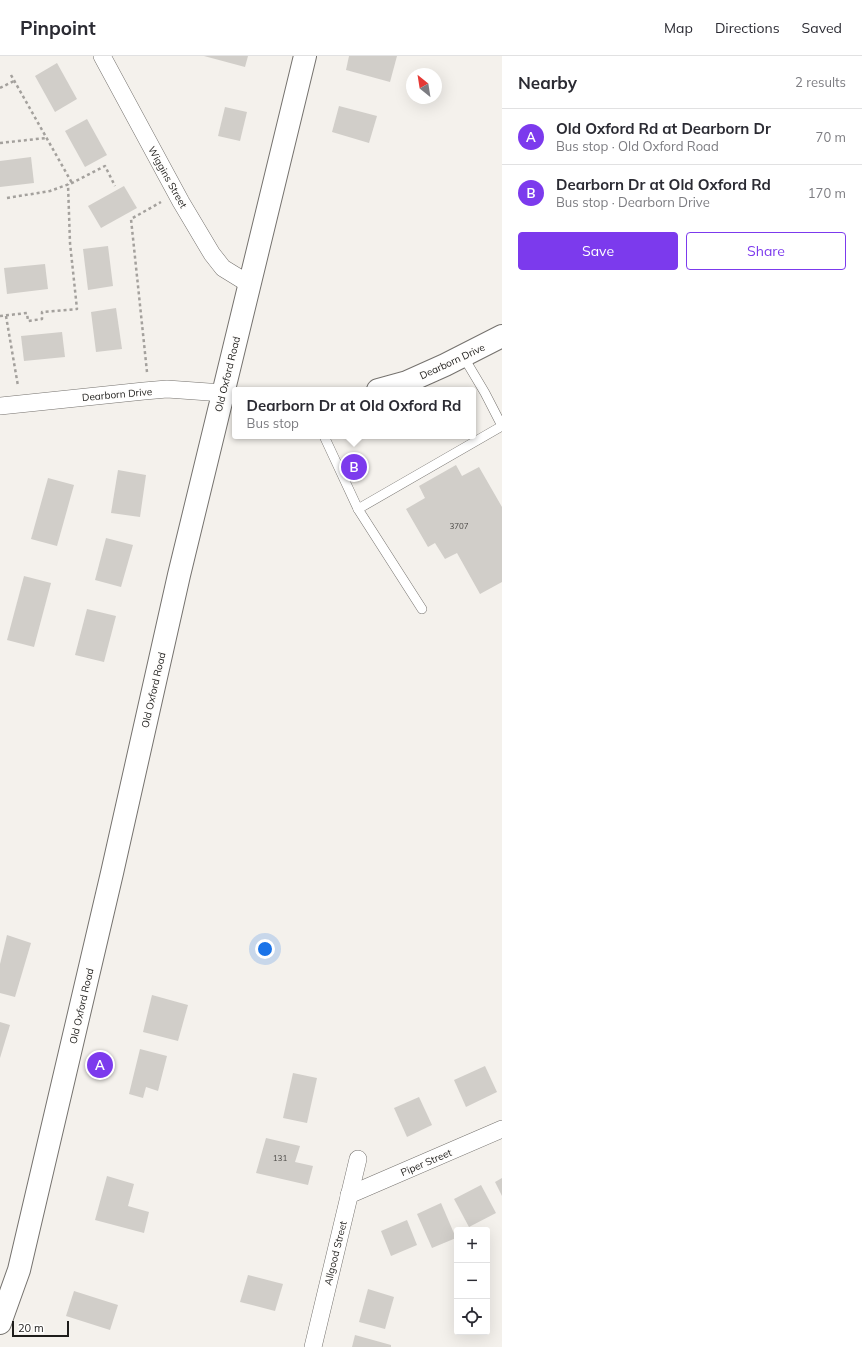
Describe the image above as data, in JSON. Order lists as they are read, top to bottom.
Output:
{
  "streets": {
    "street": [
      "Wiggins Street",
      "Dearborn Drive",
      "Old Oxford Road",
      "Piper Street",
      "Allgood Street"
    ]
  },
  "crossings": [
    ["Wiggins Street", "Old Oxford Road"],
    ["Dearborn Drive", "Old Oxford Road"],
    ["Piper Street", "Allgood Street"]
  ],
  "house_numbers": ["3707", "131"],
  "scale_bar": "20 m",
  "north": "top left",
  "page": {
    "header": "Pinpoint",
    "nav": ["Map", "Directions", "Saved"],
    "heading": ["Nearby", "2 results"],
    "list": [
      {
        "mark": "A",
        "name": "Old Oxford Rd at Dearborn Dr",
        "note": "Bus stop · Old Oxford Road",
        "value": "70 m"
      },
      {
        "mark": "B",
        "name": "Dearborn Dr at Old Oxford Rd",
        "note": "Bus stop · Dearborn Drive",
        "value": "170 m"
      }
    ],
    "buttons": ["Save", "Share"],
    "popup": ["Dearborn Dr at Old Oxford Rd", "Bus stop"],
    "pins": ["B", "A"],
    "map_buttons": ["+", "−"],
    "scale": "20 m"
  }
}
